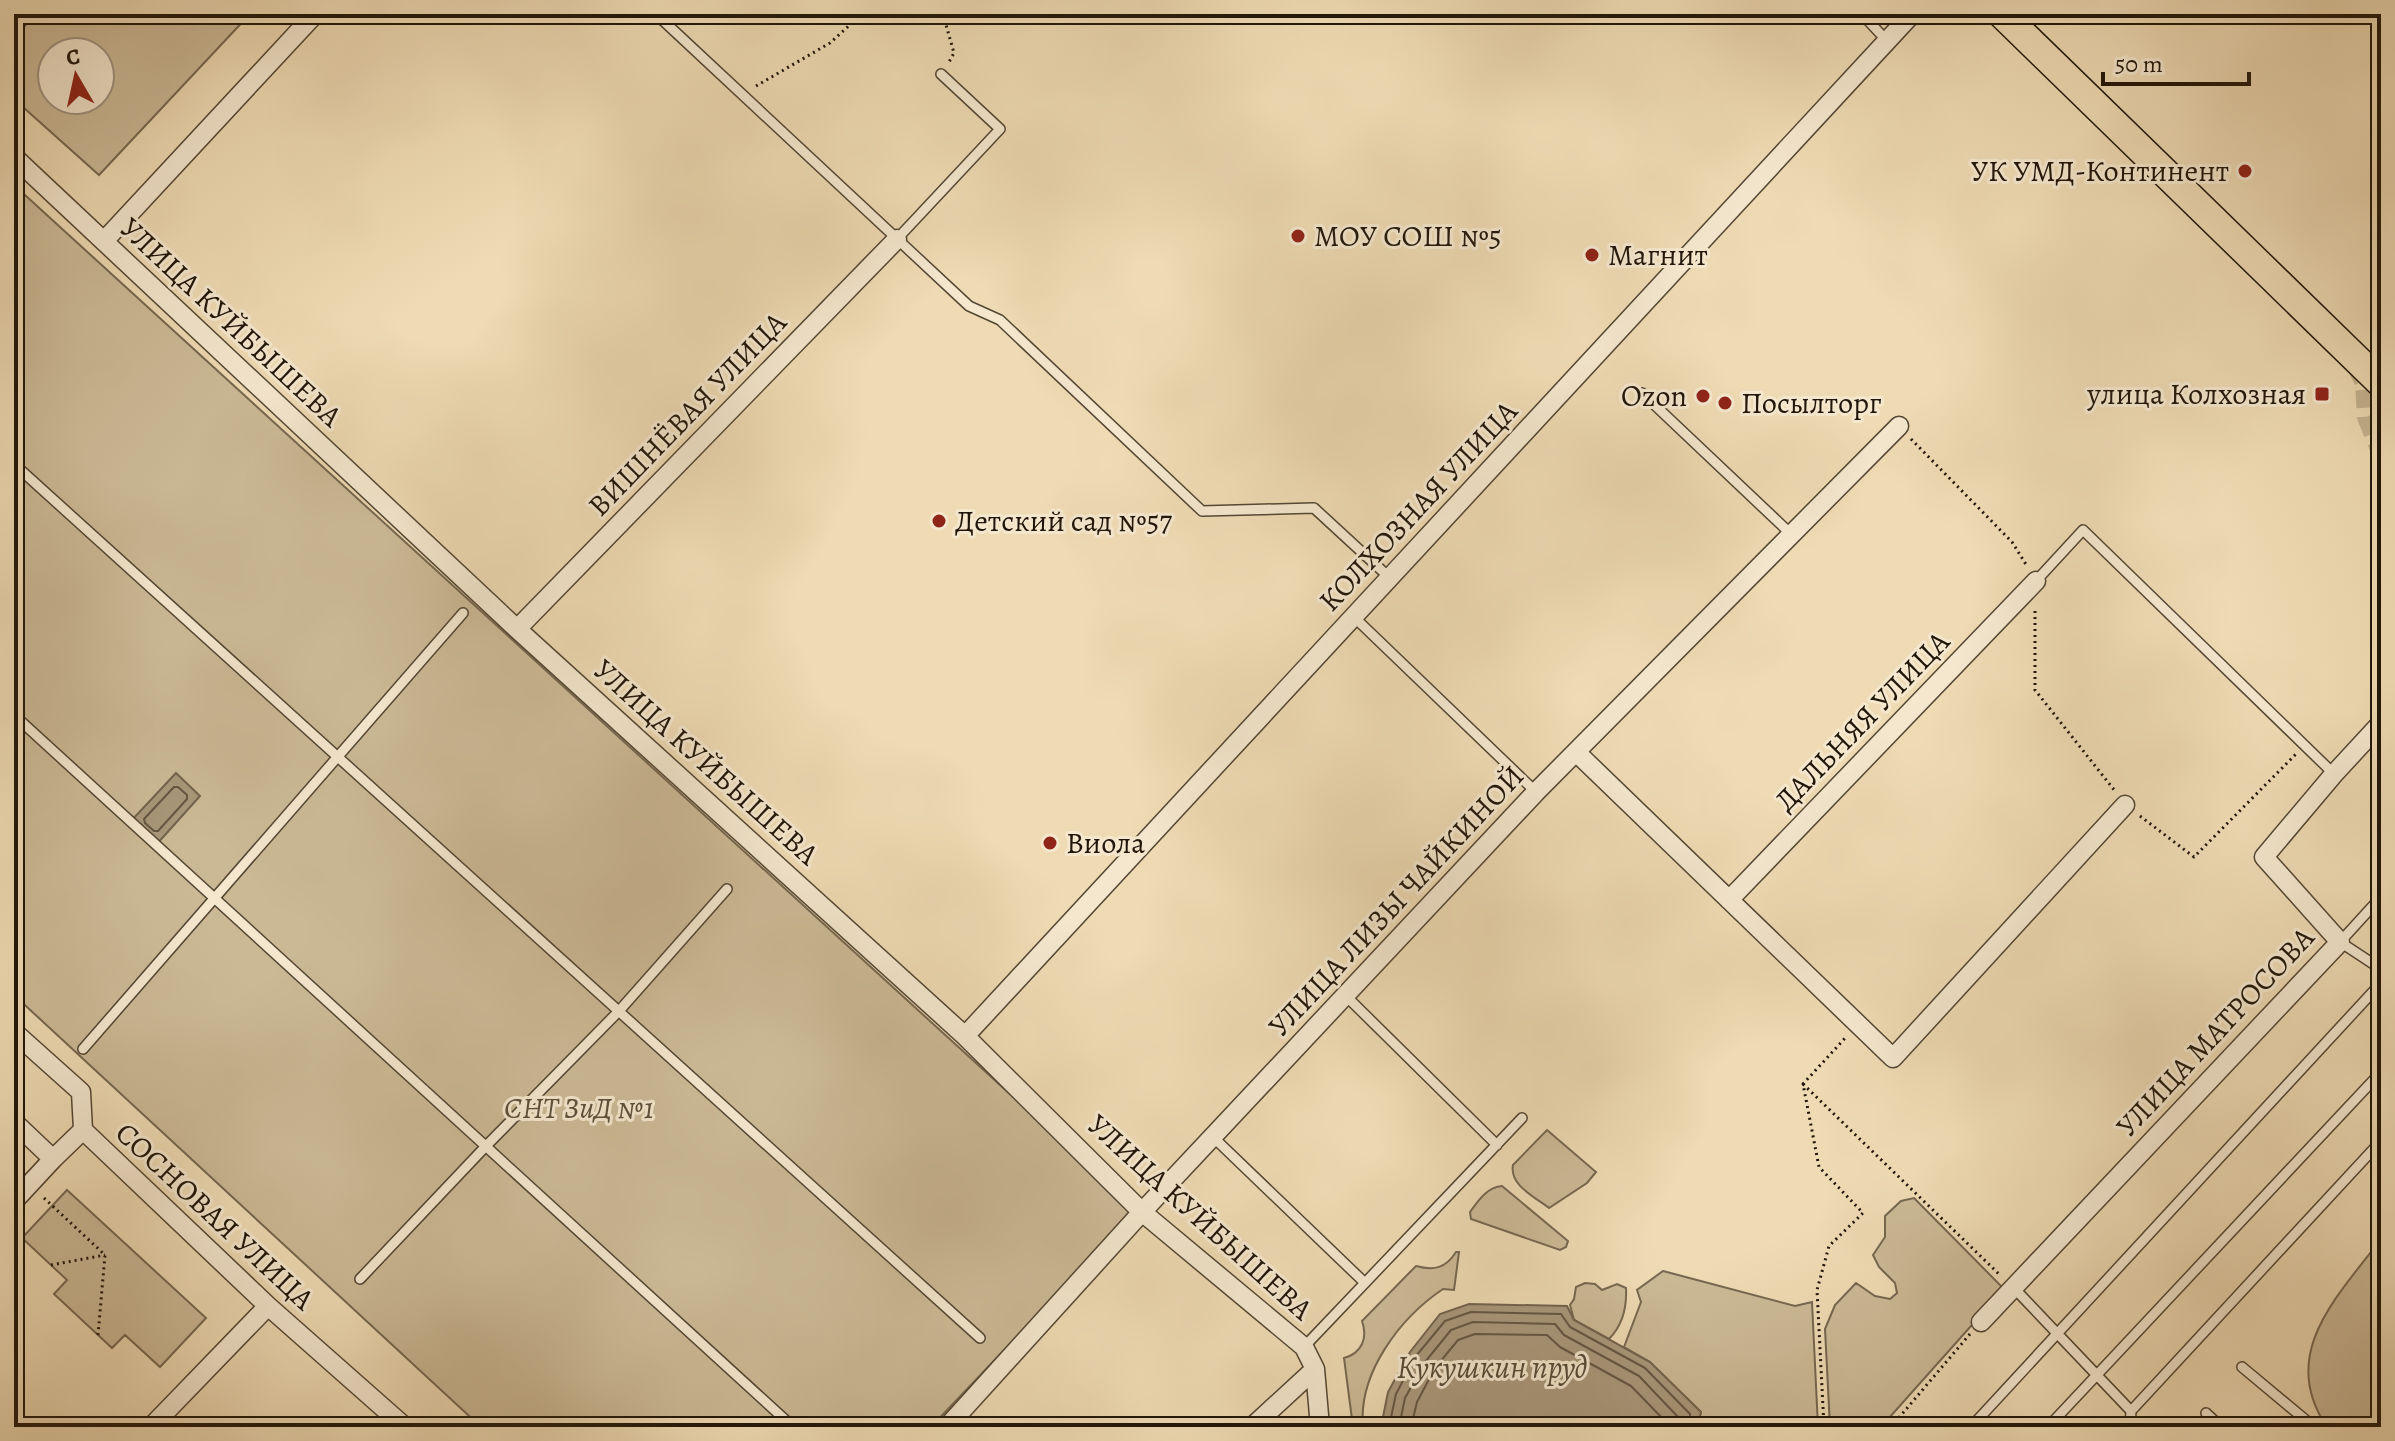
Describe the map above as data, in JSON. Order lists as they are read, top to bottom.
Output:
{
  "streets": {
    "street": [
      "УЛИЦА КУЙБЫШЕВА",
      "ВИШНЁВАЯ УЛИЦА",
      "КОЛХОЗНАЯ УЛИЦА",
      "ДАЛЬНЯЯ УЛИЦА",
      "УЛИЦА ЛИЗЫ ЧАЙКИНОЙ",
      "УЛИЦА МАТРОСОВА",
      "СОСНОВАЯ УЛИЦА"
    ]
  },
  "crossings": [
    ["УЛИЦА КУЙБЫШЕВА", "ВИШНЁВАЯ УЛИЦА"],
    ["УЛИЦА КУЙБЫШЕВА", "КОЛХОЗНАЯ УЛИЦА"],
    ["УЛИЦА КУЙБЫШЕВА", "УЛИЦА ЛИЗЫ ЧАЙКИНОЙ"]
  ],
  "water": ["Кукушкин пруд"],
  "parks": ["СНТ ЗиД №1"],
  "places": {
    "other": [
      "УК УМД-Континент",
      "МОУ СОШ №5",
      "Магнит",
      "Ozon",
      "Посылторг",
      "Детский сад №57",
      "Виола"
    ],
    "transit": ["улица Колхозная"]
  },
  "scale_bar": "50 m",
  "north": "top"
}
